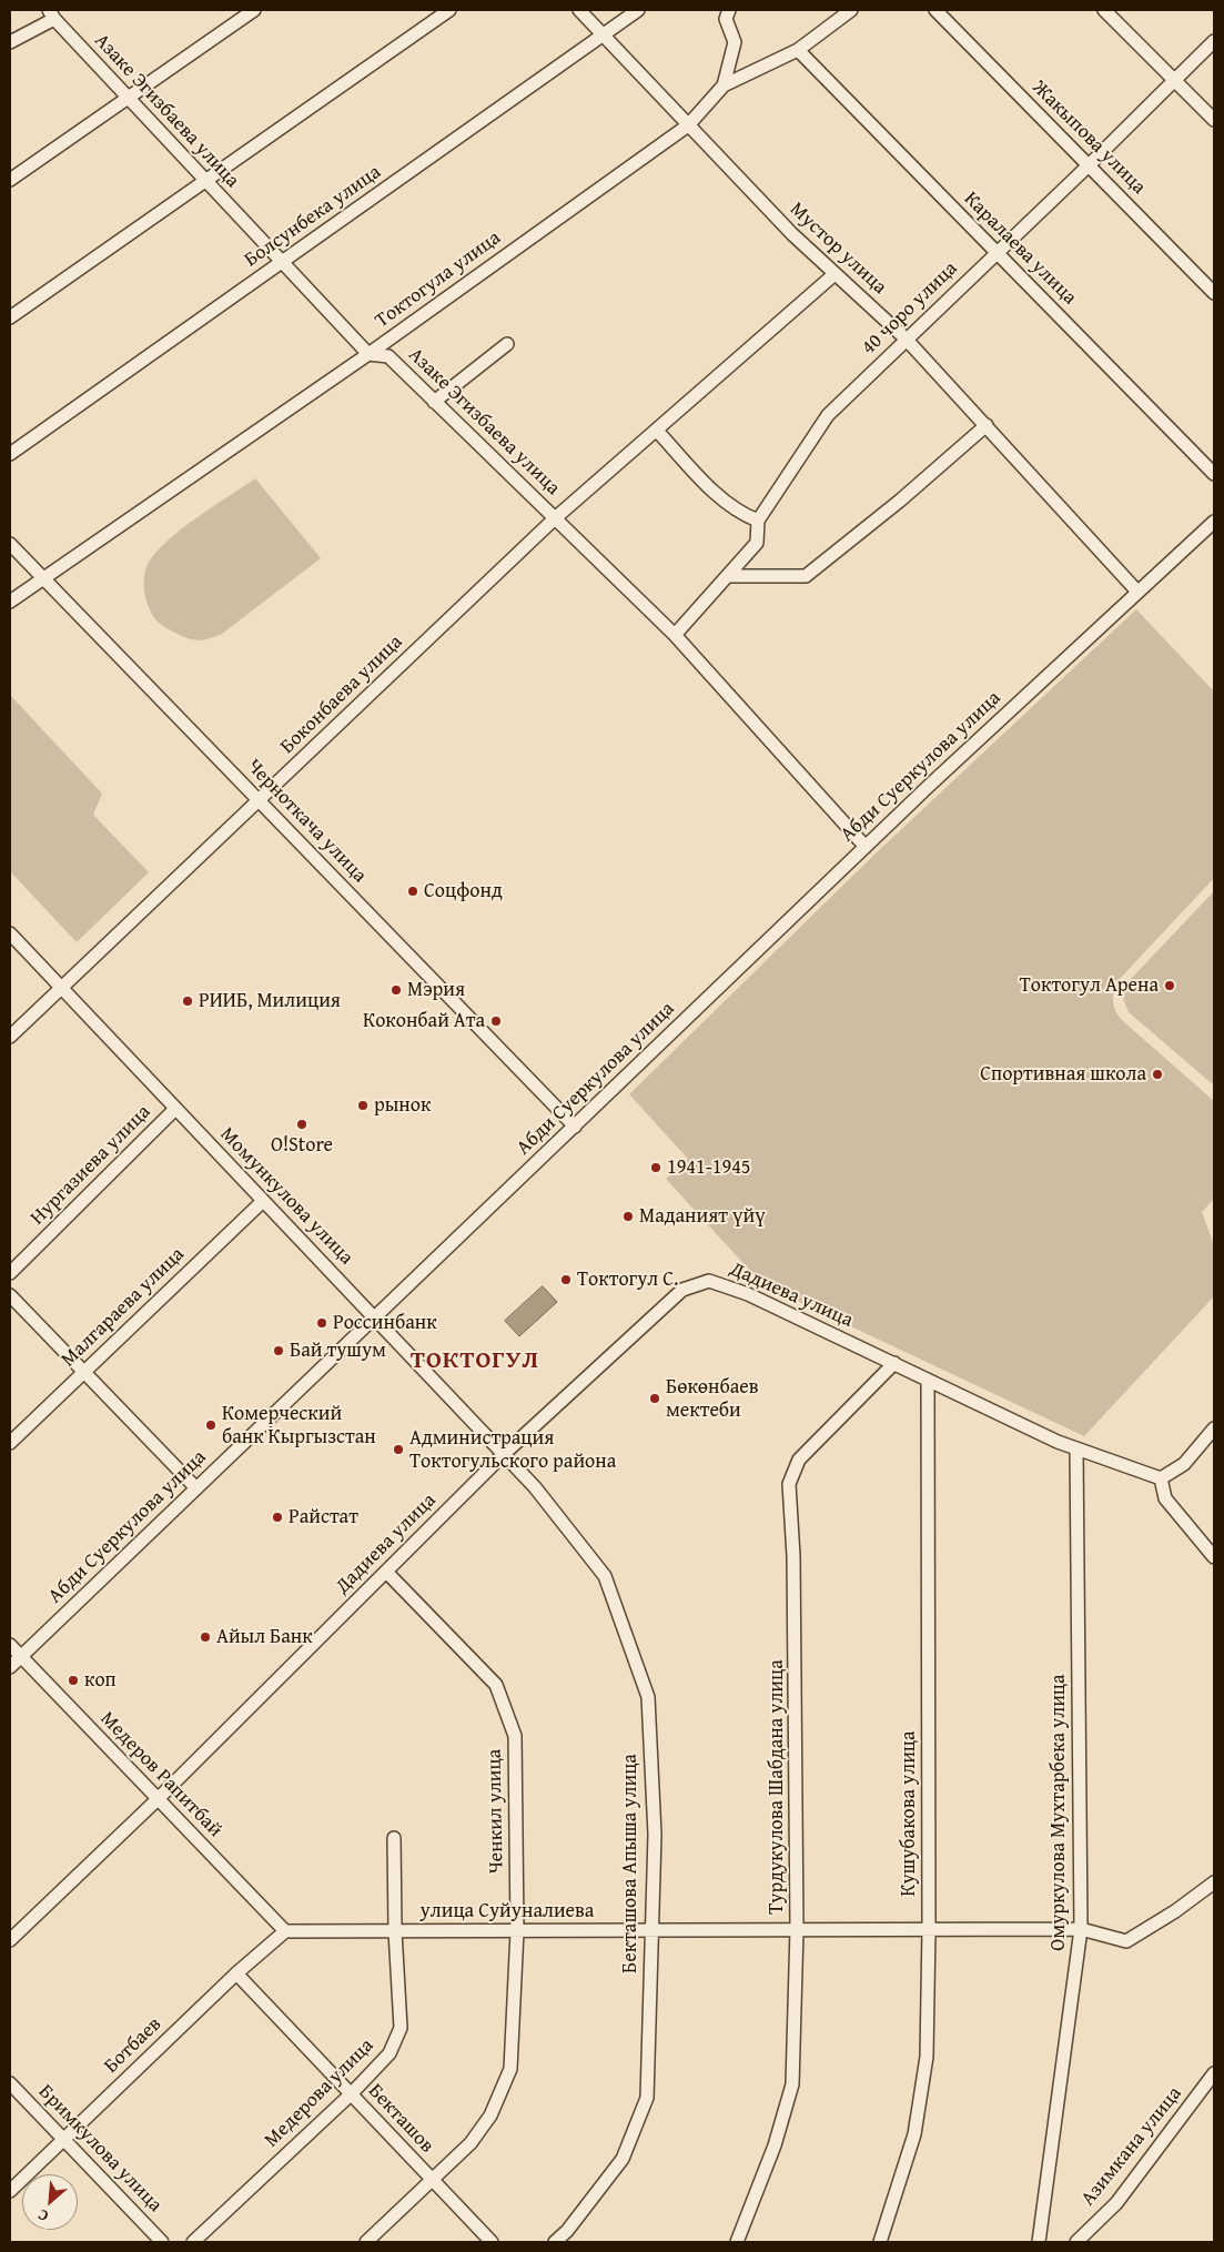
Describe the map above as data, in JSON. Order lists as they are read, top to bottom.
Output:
{
  "streets": {
    "street": [
      "Азаке Эгизбаева улица",
      "Жакыпова улица",
      "Болсунбека улица",
      "Мустор улица",
      "Каралаева улица",
      "Токтогула улица",
      "40 чоро улица",
      "Боконбаева улица",
      "Абди Суеркулова улица",
      "Черноткача улица",
      "Нургазиева улица",
      "Момункулова улица",
      "Дадиева улица",
      "Малгараева улица",
      "Медеров Рапитбай",
      "Турдукулова Шабдана улица",
      "Ченкил улица",
      "Омуркулова Мухтарбека улица",
      "Кушубакова улица",
      "Бекташова Апыша улица",
      "улица Суйуналиева",
      "Ботбаев",
      "Медерова улица",
      "Бекташов",
      "Азимкана улица",
      "Бримкулова улица"
    ]
  },
  "crossings": [
    ["Азаке Эгизбаева улица", "Болсунбека улица"],
    ["Азаке Эгизбаева улица", "Токтогула улица"],
    ["Азаке Эгизбаева улица", "40 чоро улица"],
    ["Азаке Эгизбаева улица", "Боконбаева улица"],
    ["Азаке Эгизбаева улица", "Абди Суеркулова улица"],
    ["Жакыпова улица", "40 чоро улица"],
    ["Болсунбека улица", "Мустор улица"],
    ["Мустор улица", "Токтогула улица"],
    ["Мустор улица", "40 чоро улица"],
    ["Мустор улица", "Боконбаева улица"],
    ["Мустор улица", "Абди Суеркулова улица"],
    ["Каралаева улица", "Токтогула улица"],
    ["Каралаева улица", "40 чоро улица"],
    ["Токтогула улица", "Черноткача улица"],
    ["Боконбаева улица", "Черноткача улица"],
    ["Боконбаева улица", "Момункулова улица"],
    ["Абди Суеркулова улица", "Черноткача улица"],
    ["Абди Суеркулова улица", "Момункулова улица"],
    ["Абди Суеркулова улица", "Медеров Рапитбай"],
    ["Нургазиева улица", "Момункулова улица"],
    ["Момункулова улица", "Дадиева улица"],
    ["Момункулова улица", "Малгараева улица"],
    ["Момункулова улица", "Бекташова Апыша улица"],
    ["Дадиева улица", "Медеров Рапитбай"],
    ["Дадиева улица", "Турдукулова Шабдана улица"],
    ["Дадиева улица", "Ченкил улица"],
    ["Дадиева улица", "Омуркулова Мухтарбека улица"],
    ["Дадиева улица", "Кушубакова улица"],
    ["Медеров Рапитбай", "улица Суйуналиева"],
    ["Медеров Рапитбай", "Ботбаев"],
    ["Турдукулова Шабдана улица", "улица Суйуналиева"],
    ["Ченкил улица", "улица Суйуналиева"],
    ["Ченкил улица", "Бекташов"],
    ["Омуркулова Мухтарбека улица", "улица Суйуналиева"],
    ["Кушубакова улица", "улица Суйуналиева"],
    ["Бекташова Апыша улица", "улица Суйуналиева"],
    ["улица Суйуналиева", "Ботбаев"],
    ["улица Суйуналиева", "Медерова улица"],
    ["Ботбаев", "Бекташов"],
    ["Ботбаев", "Бримкулова улица"],
    ["Медерова улица", "Бекташов"]
  ],
  "districts": ["ТОКТОГУЛ"],
  "places": [
    "Соцфонд",
    "Токтогул Арена",
    "Мэрия",
    "РИИБ, Милиция",
    "Коконбай Ата",
    "Спортивная школа",
    "рынок",
    "O!Store",
    "1941-1945",
    "Маданият үйү",
    "Токтогул С.",
    "Россинбанк",
    "Бай тушум",
    "Бөкөнбаев мектеби",
    "Комерческий банк Кыргызстан",
    "Администрация Токтогульского района",
    "Райстат",
    "Айыл Банк",
    "коп"
  ],
  "north": "bottom left"
}
